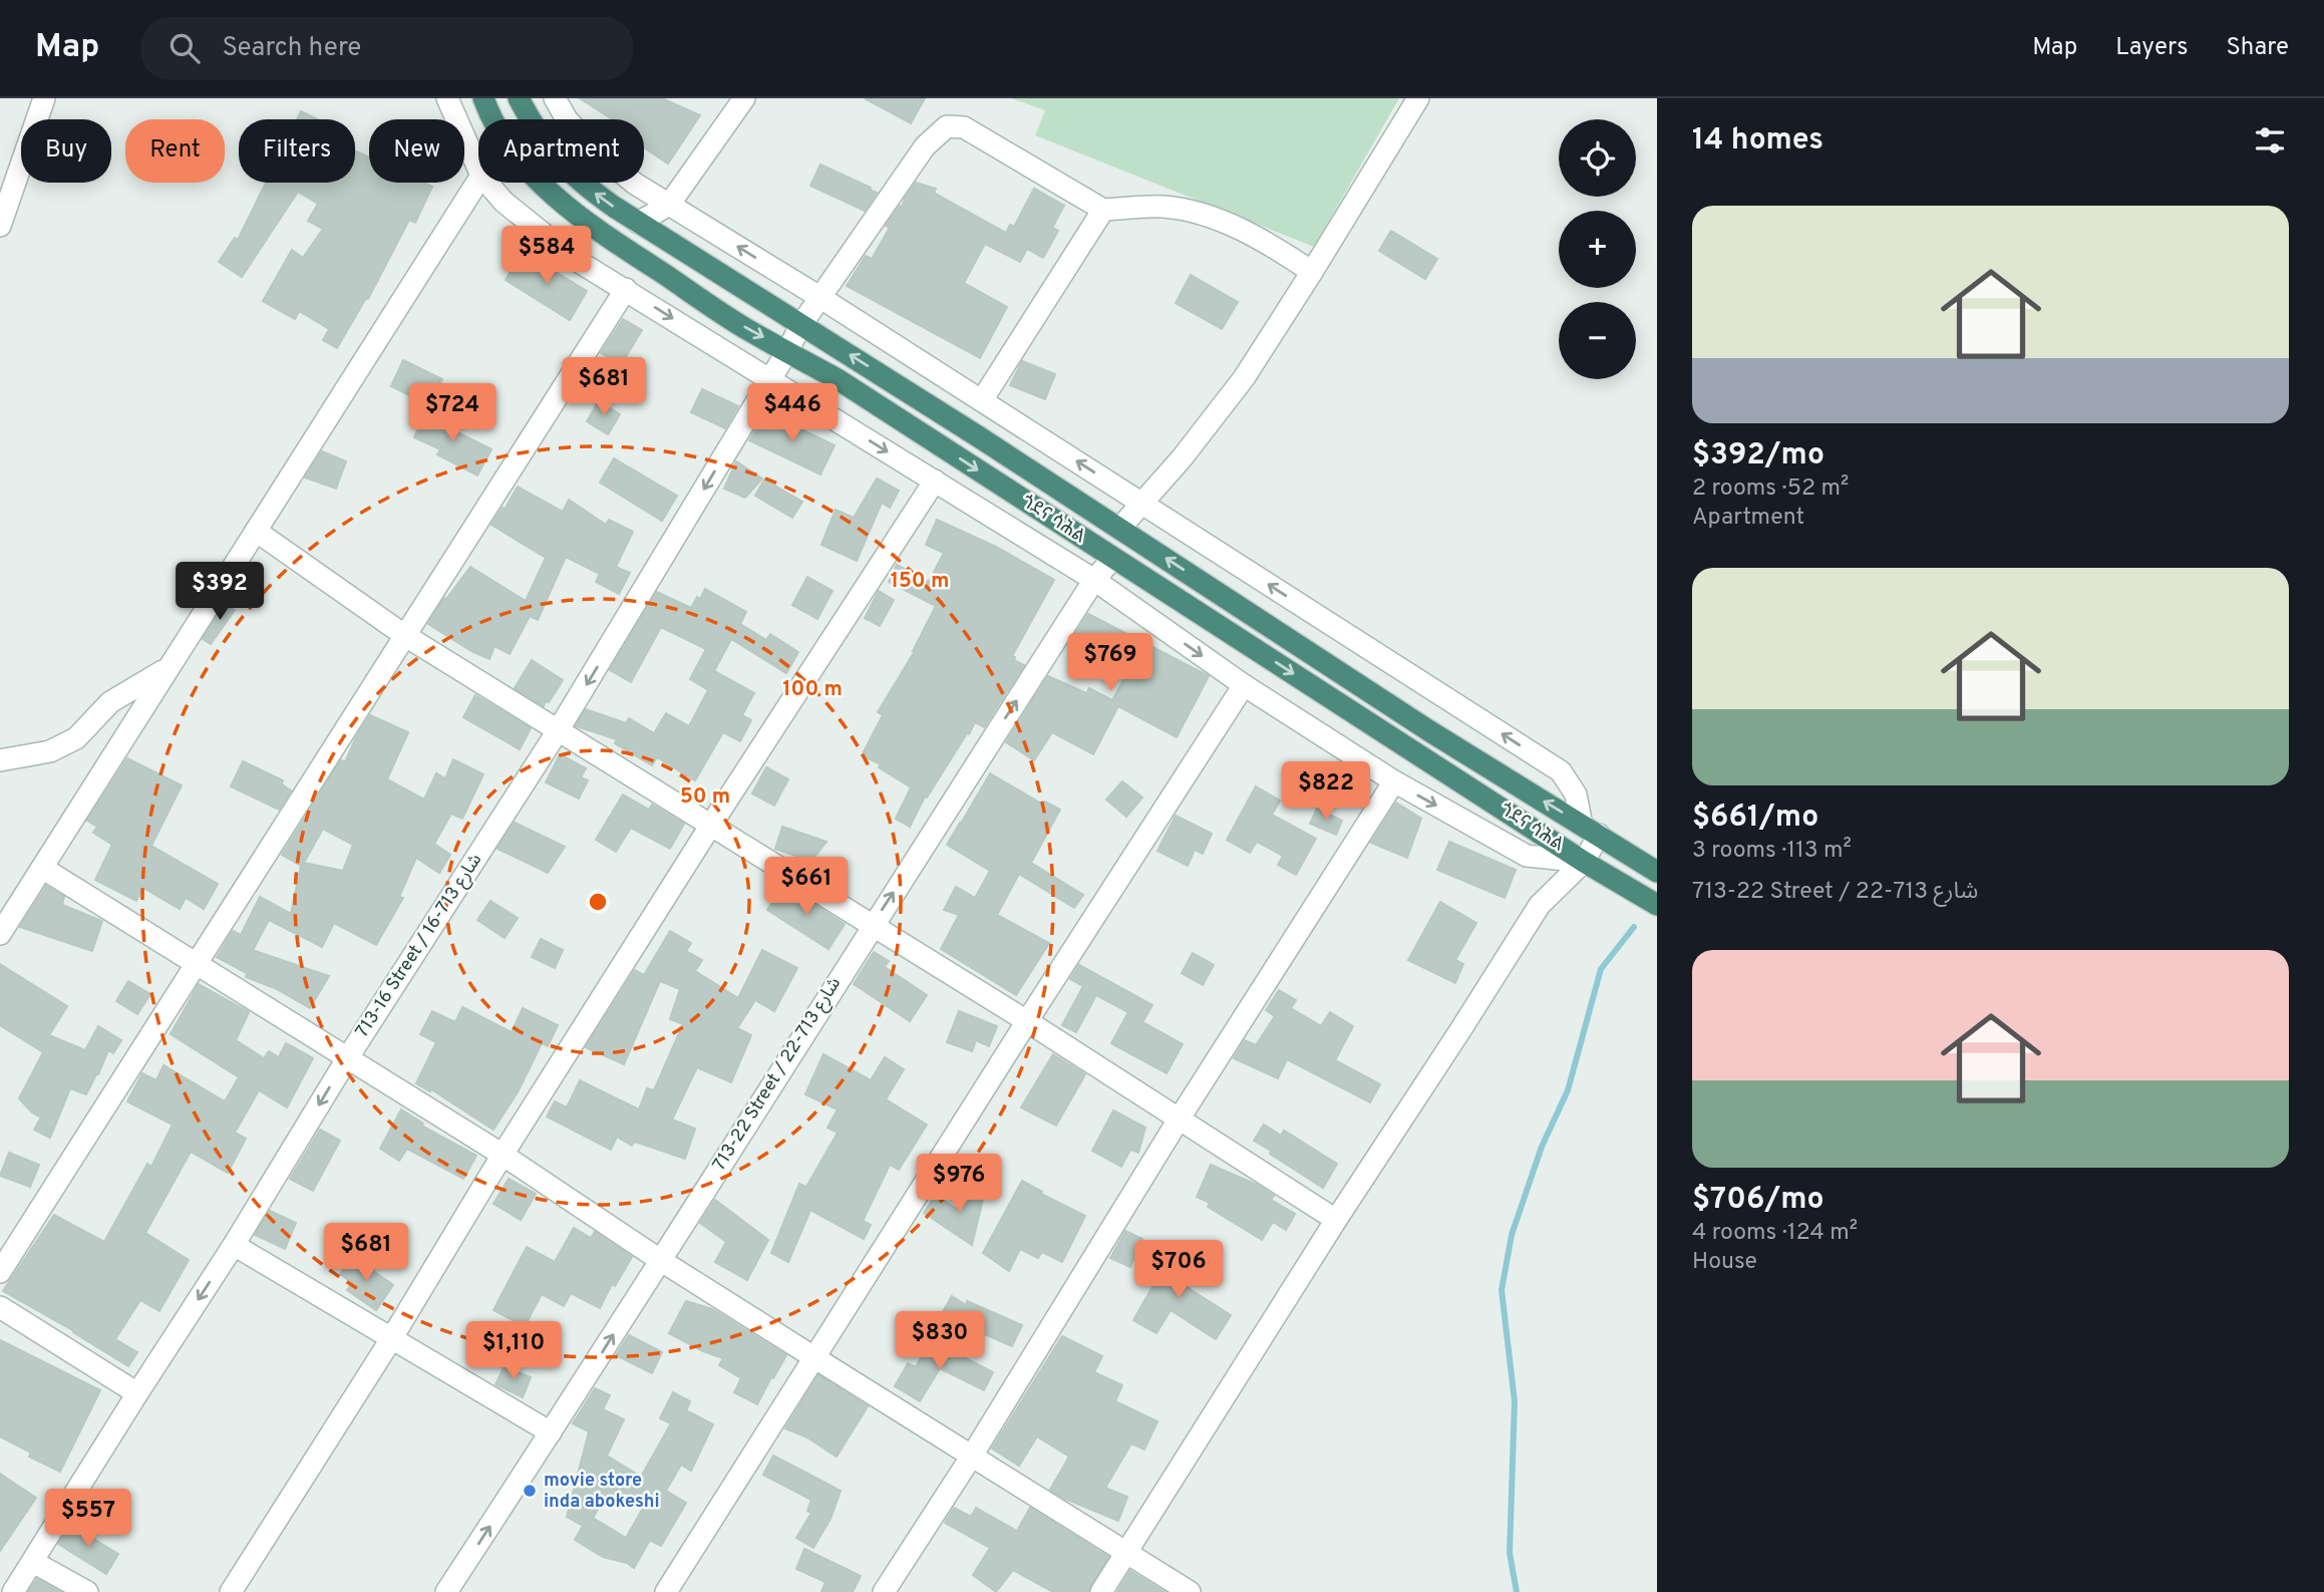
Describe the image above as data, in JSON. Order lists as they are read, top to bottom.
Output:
{
  "streets": {
    "highway": ["ጎደና ሳሕል"],
    "street": ["713-16 Street / شارع 713-16", "713-22 Street / شارع 713-22"]
  },
  "crossings": [
    ["ጎደና ሳሕል", "713-16 Street / شارع 713-16"],
    ["ጎደና ሳሕል", "713-22 Street / شارع 713-22"]
  ],
  "places": ["movie store inda abokeshi"],
  "page": {
    "header": "Map",
    "search": "Search here",
    "nav": ["Map", "Layers", "Share"],
    "heading": "14 homes",
    "map_buttons": ["+", "−"],
    "chip": [
      "Buy",
      "Rent",
      "Filters",
      "New",
      "Apartment"
    ],
    "list": [
      {
        "name": "$392/mo",
        "note": "2 rooms · 52 m² · Apartment"
      },
      {
        "name": "$661/mo",
        "note": "3 rooms · 113 m² · 713-22 Street / شارع 713-22"
      },
      {
        "name": "$706/mo",
        "note": "4 rooms · 124 m² · House"
      }
    ],
    "price": [
      "$584",
      "$681",
      "$724",
      "$446",
      "$392",
      "$769",
      "$822",
      "$661",
      "$976",
      "$681",
      "$706",
      "$830",
      "$1,110",
      "$557"
    ]
  },
  "rings": ["150 m", "100 m", "50 m"]
}
